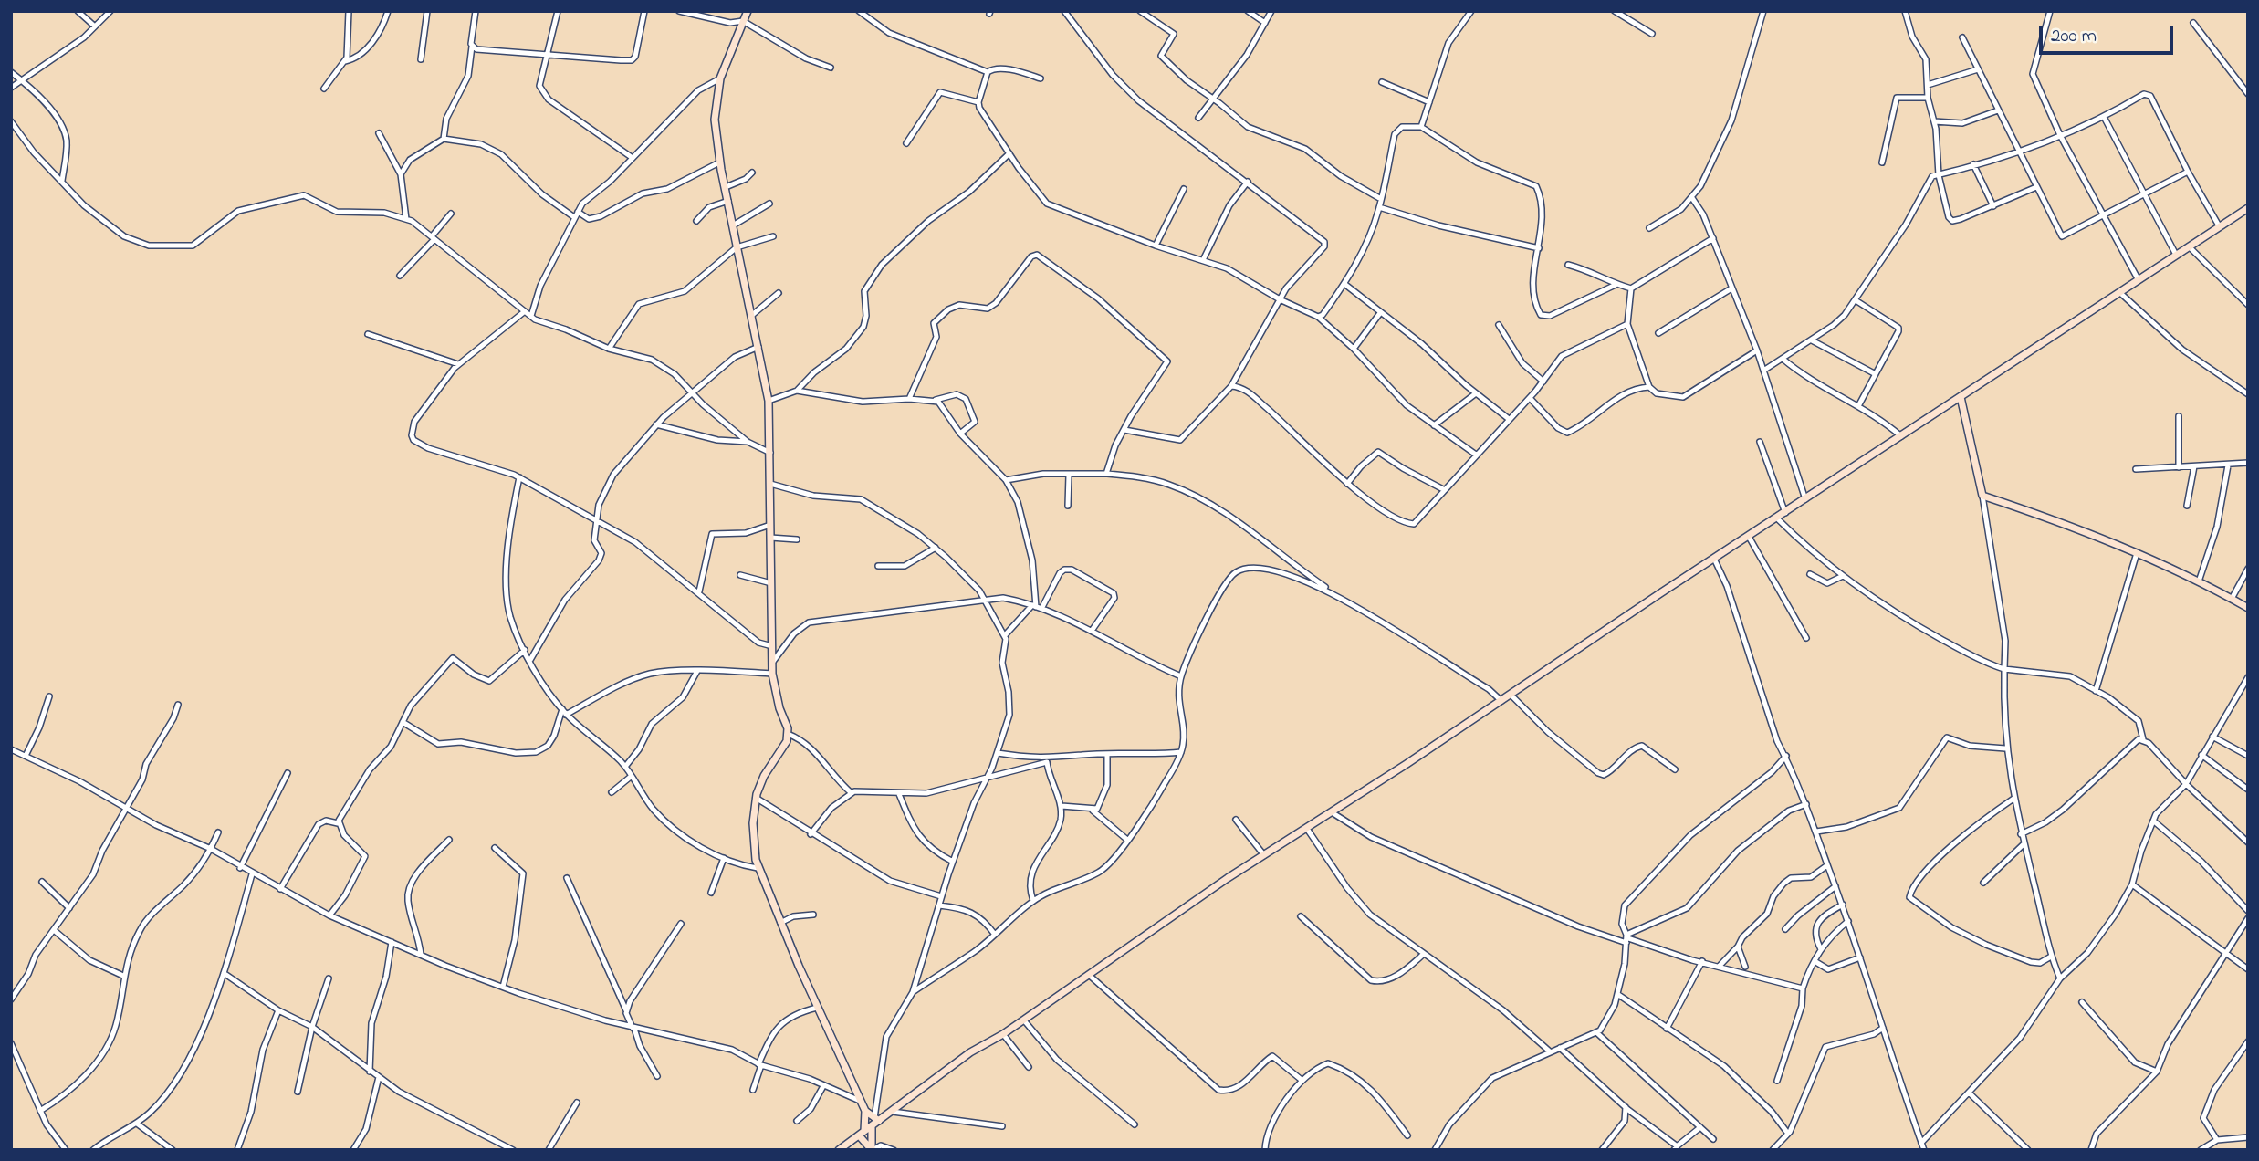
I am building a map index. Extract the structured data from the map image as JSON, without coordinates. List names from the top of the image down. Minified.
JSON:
{"scale_bar":"200 m"}
